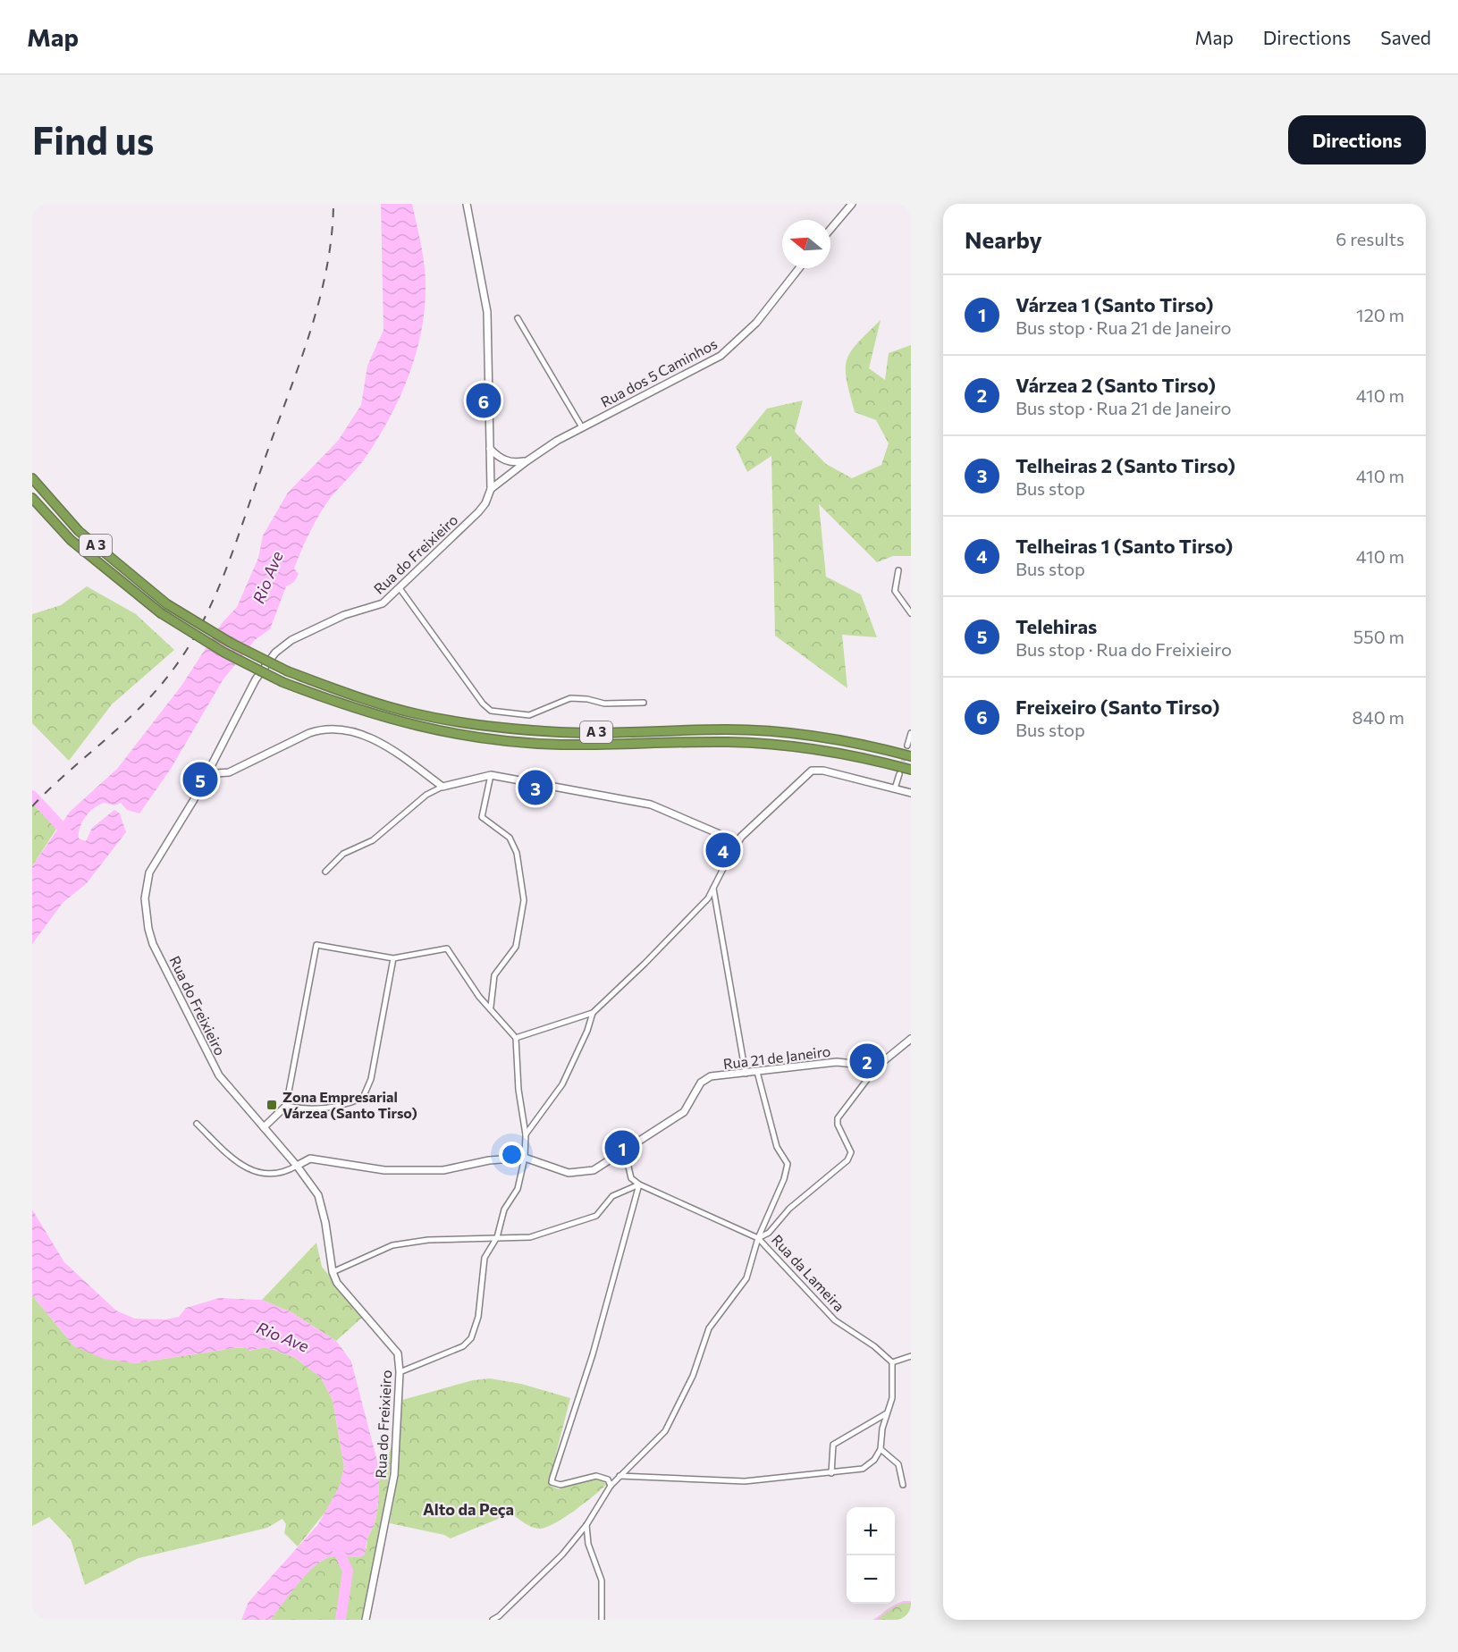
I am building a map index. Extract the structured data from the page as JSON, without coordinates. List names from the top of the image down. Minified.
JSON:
{"streets":{"highway":["A 3"],"street":["Rua dos 5 Caminhos","Rua do Freixieiro","Rua 21 de Janeiro","Rua da Lameira"]},"crossings":[["Rua dos 5 Caminhos","Rua do Freixieiro"]],"districts":["Alto da Peça"],"water":["Rio Ave"],"places":{"transit":["Zona Empresarial Várzea (Santo Tirso)"]},"north":"left","page":{"header":"Map","nav":["Map","Directions","Saved"],"buttons":"Directions","title":"Find us","heading":["Nearby","6 results"],"list":[{"mark":"1","name":"Várzea 1 (Santo Tirso)","note":"Bus stop · Rua 21 de Janeiro","value":"120 m"},{"mark":"2","name":"Várzea 2 (Santo Tirso)","note":"Bus stop · Rua 21 de Janeiro","value":"410 m"},{"mark":"3","name":"Telheiras 2 (Santo Tirso)","note":"Bus stop","value":"410 m"},{"mark":"4","name":"Telheiras 1 (Santo Tirso)","note":"Bus stop","value":"410 m"},{"mark":"5","name":"Telehiras","note":"Bus stop · Rua do Freixieiro","value":"550 m"},{"mark":"6","name":"Freixeiro (Santo Tirso)","note":"Bus stop","value":"840 m"}],"pins":["6","5","3","4","2","1"],"map_buttons":["+","−"]}}
